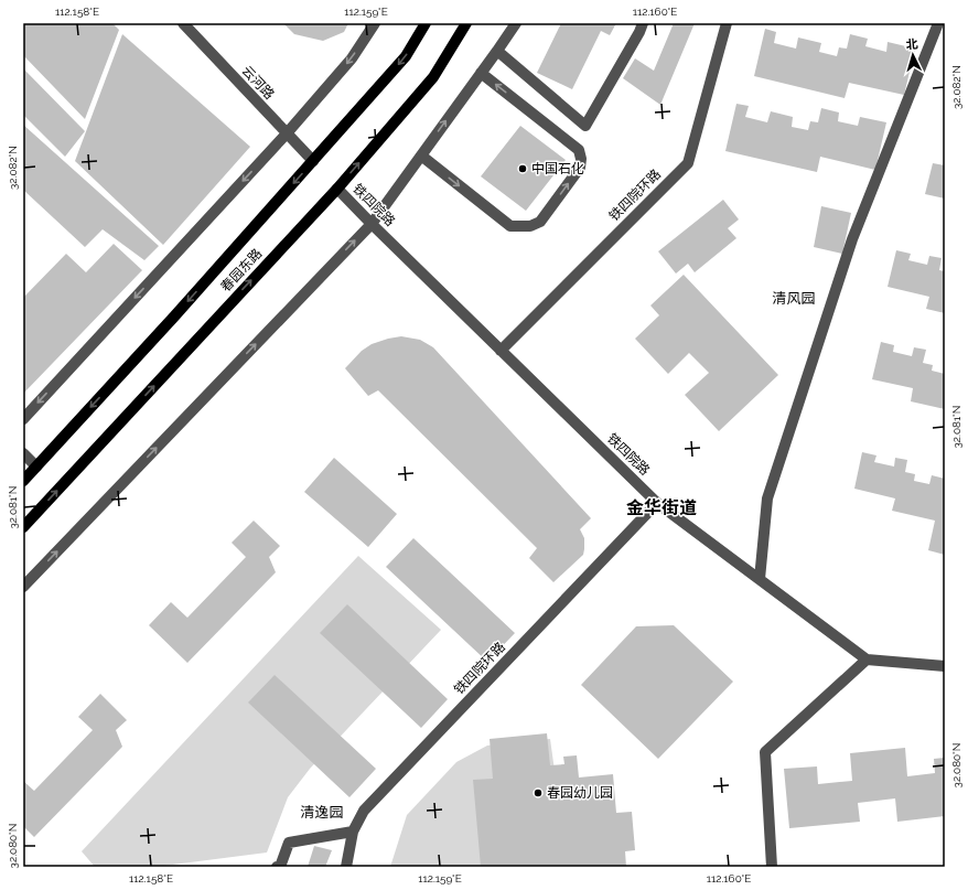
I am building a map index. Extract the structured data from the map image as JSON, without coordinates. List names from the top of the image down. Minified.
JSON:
{"streets":{"main road":["春园东路"],"street":["云河路","铁四院环路","铁四院路"]},"crossings":[["云河路","春园东路"],["铁四院环路","铁四院路"],["铁四院路","春园东路"]],"districts":["清风园","金华街道","清逸园"],"places":["中国石化","春园幼儿园"],"north":"top","coordinates":["112.158°E","112.159°E","112.160°E","32.082°N","32.081°N","32.080°N"]}
